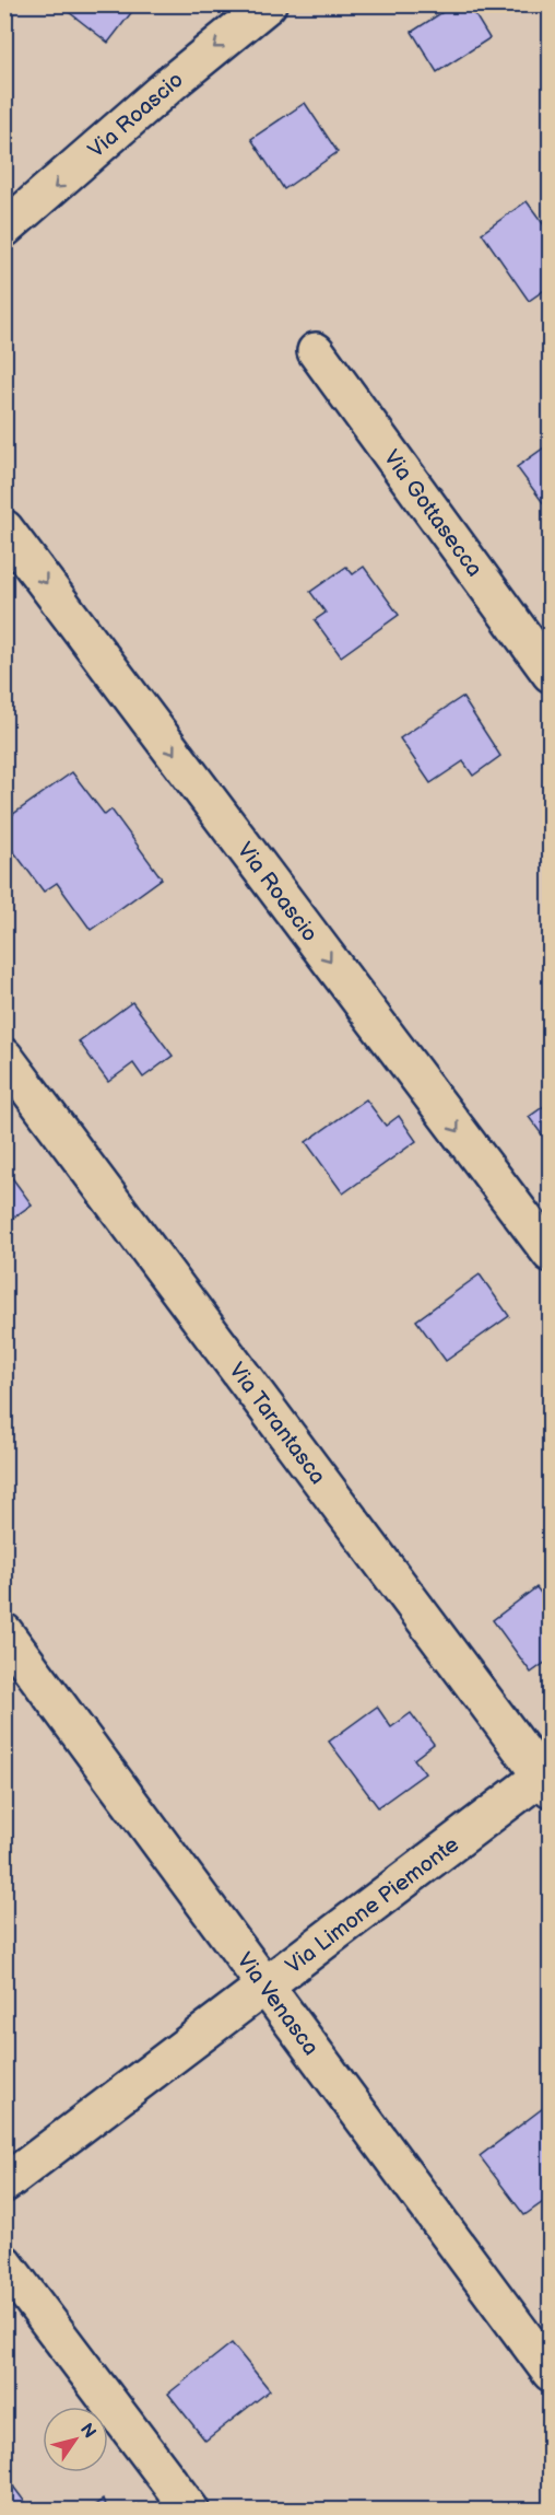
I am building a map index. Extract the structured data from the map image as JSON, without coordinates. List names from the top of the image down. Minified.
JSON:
{"streets":{"street":["Via Roascio","Via Gottasecca","Via Tarantasca","Via Limone Piemonte","Via Venasca"]},"crossings":[["Via Tarantasca","Via Limone Piemonte"],["Via Limone Piemonte","Via Venasca"]],"north":"top right"}
